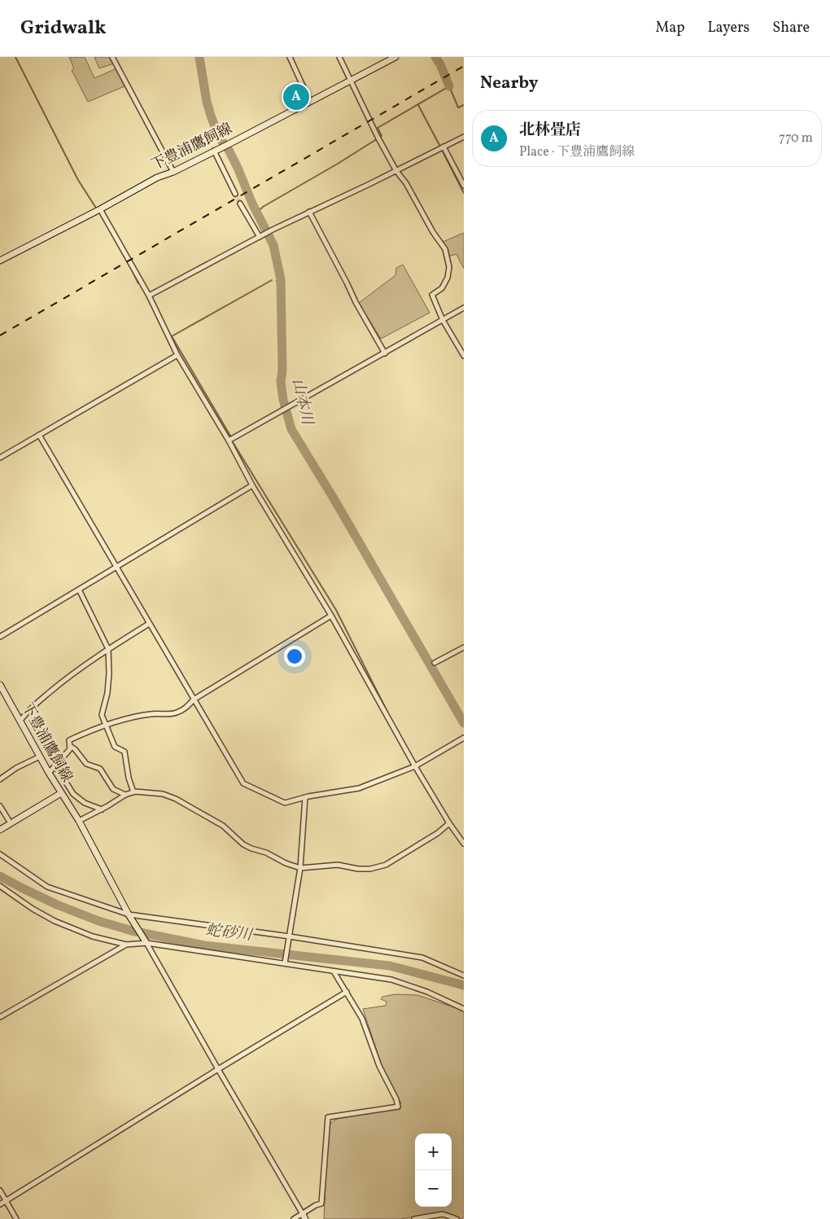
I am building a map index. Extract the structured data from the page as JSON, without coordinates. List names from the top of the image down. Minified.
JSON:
{"streets":{"main road":["下豊浦鷹飼線"]},"water":["山本川","蛇砂川"],"page":{"header":"Gridwalk","nav":["Map","Layers","Share"],"heading":"Nearby","pins":"A","list":[{"mark":"A","name":"北林畳店","note":"Place · 下豊浦鷹飼線","value":"770 m"}],"map_buttons":["+","−"]}}
